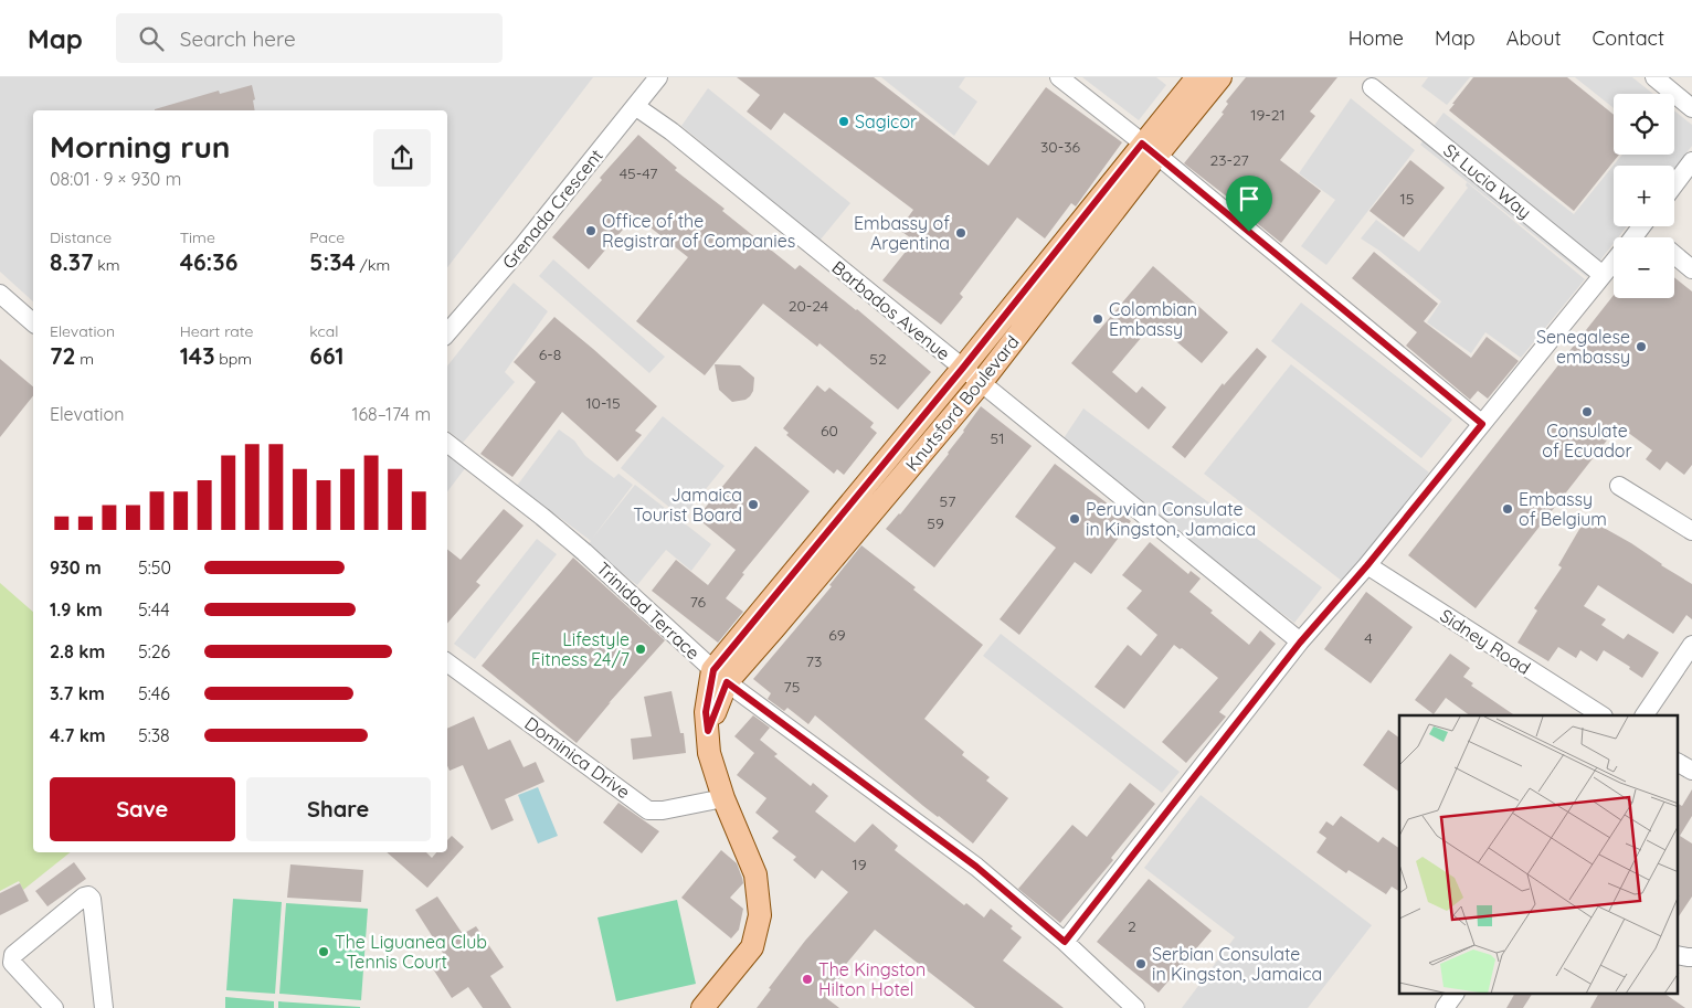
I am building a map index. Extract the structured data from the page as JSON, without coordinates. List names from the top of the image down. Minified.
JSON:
{"streets":{"main road":["Knutsford Boulevard"],"street":["St Lucia Way","Grenada Crescent","Barbados Avenue","Trinidad Terrace","Sidney Road","Dominica Drive"]},"crossings":[["Grenada Crescent","Barbados Avenue"],["Barbados Avenue","Knutsford Boulevard"],["Knutsford Boulevard","Trinidad Terrace"],["Knutsford Boulevard","Dominica Drive"]],"places":["Sagicor","Office of the Registrar of Companies","Embassy of Argentina","Colombian Embassy","Senegalese embassy","Consulate of Ecuador","Jamaica Tourist Board","Embassy of Belgium","Peruvian Consulate in Kingston, Jamaica","Lifestyle Fitness 24/7","The Liguanea Club - Tennis Court","Serbian Consulate in Kingston, Jamaica","The Kingston Hilton Hotel"],"house_numbers":["19-21","30-36","23-27","45-47","15","20-24","6-8","52","10-15","60","51","57","59","76","69","4","73","75","19","2"],"page":{"header":"Map","search":"Search here","nav":["Home","Map","About","Contact"],"map_buttons":["+","−"],"heading":["Morning run","08:01 · 9 × 930 m"],"stats":[["Distance","8.37 km"],["Time","46:36"],["Pace","5:34 /km"],["Elevation","72 m"],["Heart rate","143 bpm"],["kcal","661"]],"chart":["Elevation","168–174 m"],"list":[{"name":"930 m","note":"5:50"},{"name":"1.9 km","note":"5:44"},{"name":"2.8 km","note":"5:26"},{"name":"3.7 km","note":"5:46"},{"name":"4.7 km","note":"5:38"}],"buttons":["Save","Share"]}}
